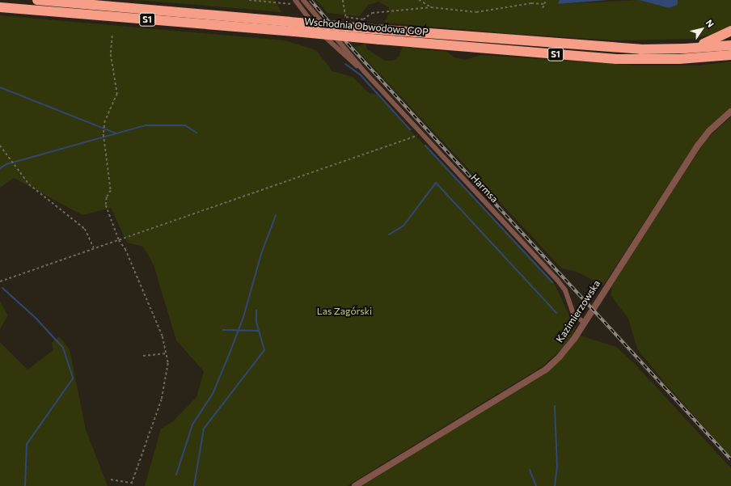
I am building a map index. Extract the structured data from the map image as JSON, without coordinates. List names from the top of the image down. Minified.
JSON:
{"streets":{"highway":["S1","Wschodnia Obwodowa GOP"],"street":["Harmsa","Kazimierzowska"]},"crossings":[["Harmsa","Kazimierzowska"]],"parks":["Las Zagórski"],"north":"top right"}
